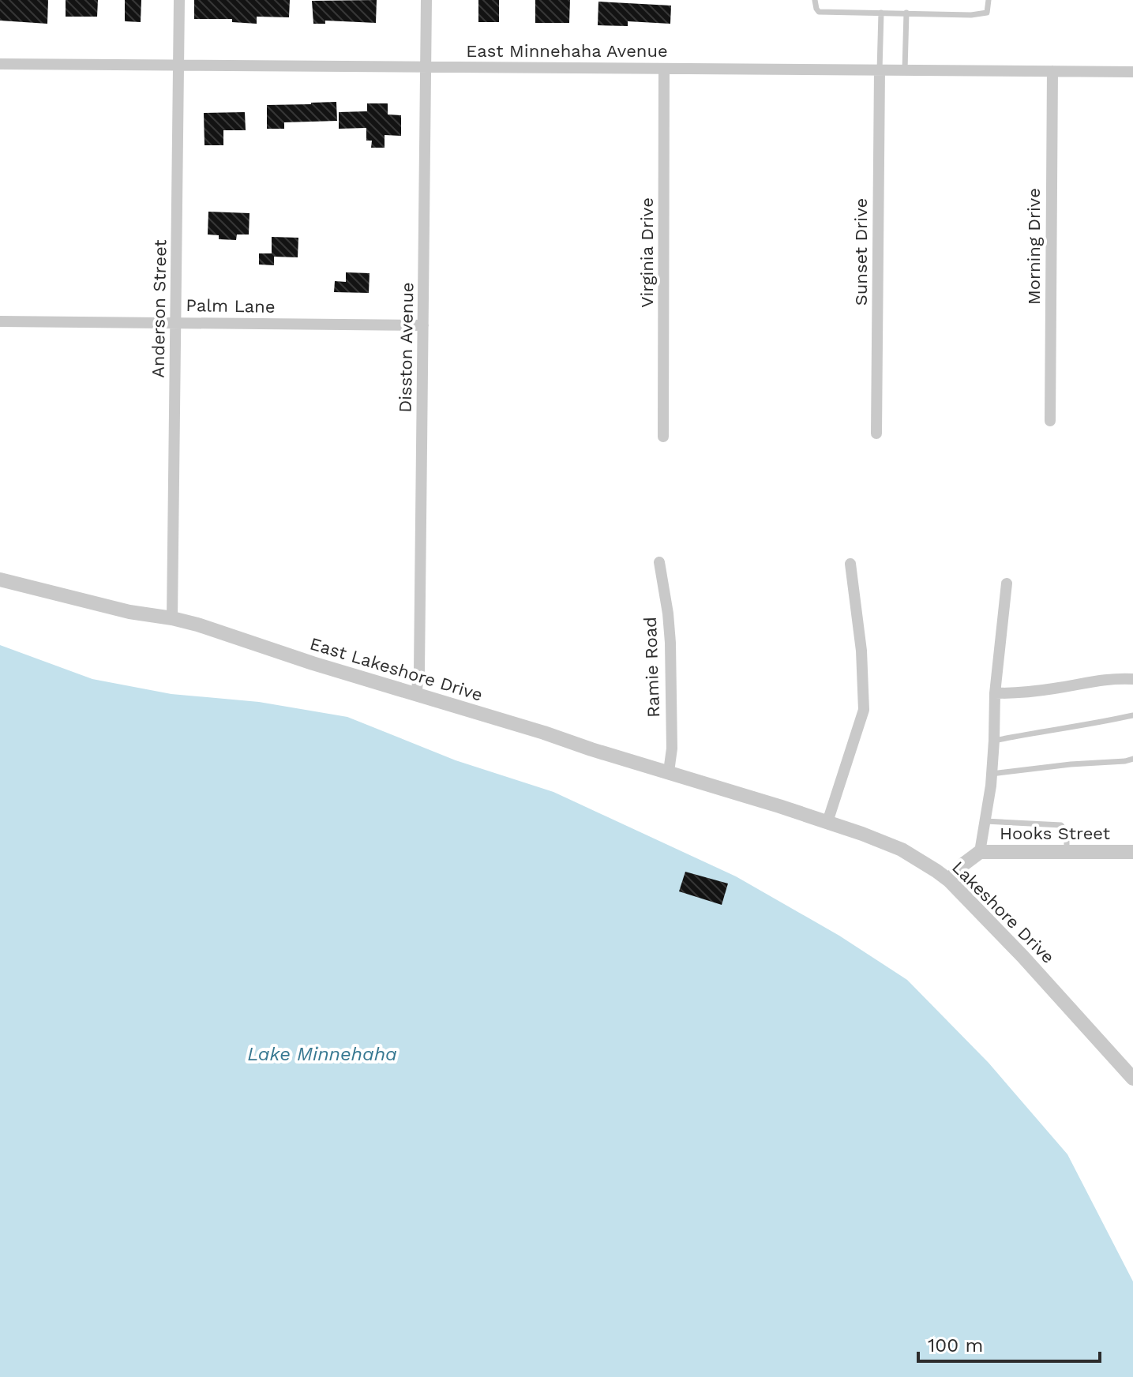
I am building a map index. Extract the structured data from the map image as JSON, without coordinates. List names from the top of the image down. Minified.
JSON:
{"streets":{"street":["East Minnehaha Avenue","Morning Drive","Sunset Drive","Virginia Drive","Palm Lane","Anderson Street","Disston Avenue","Ramie Road","East Lakeshore Drive","Hooks Street","Lakeshore Drive"]},"crossings":[["East Minnehaha Avenue","Morning Drive"],["East Minnehaha Avenue","Sunset Drive"],["East Minnehaha Avenue","Virginia Drive"],["East Minnehaha Avenue","Anderson Street"],["East Minnehaha Avenue","Disston Avenue"],["Palm Lane","Anderson Street"],["Palm Lane","Disston Avenue"],["Anderson Street","East Lakeshore Drive"],["Disston Avenue","East Lakeshore Drive"],["Ramie Road","East Lakeshore Drive"],["East Lakeshore Drive","Lakeshore Drive"],["Hooks Street","Lakeshore Drive"]],"water":["Lake Minnehaha"],"scale_bar":"100 m"}
